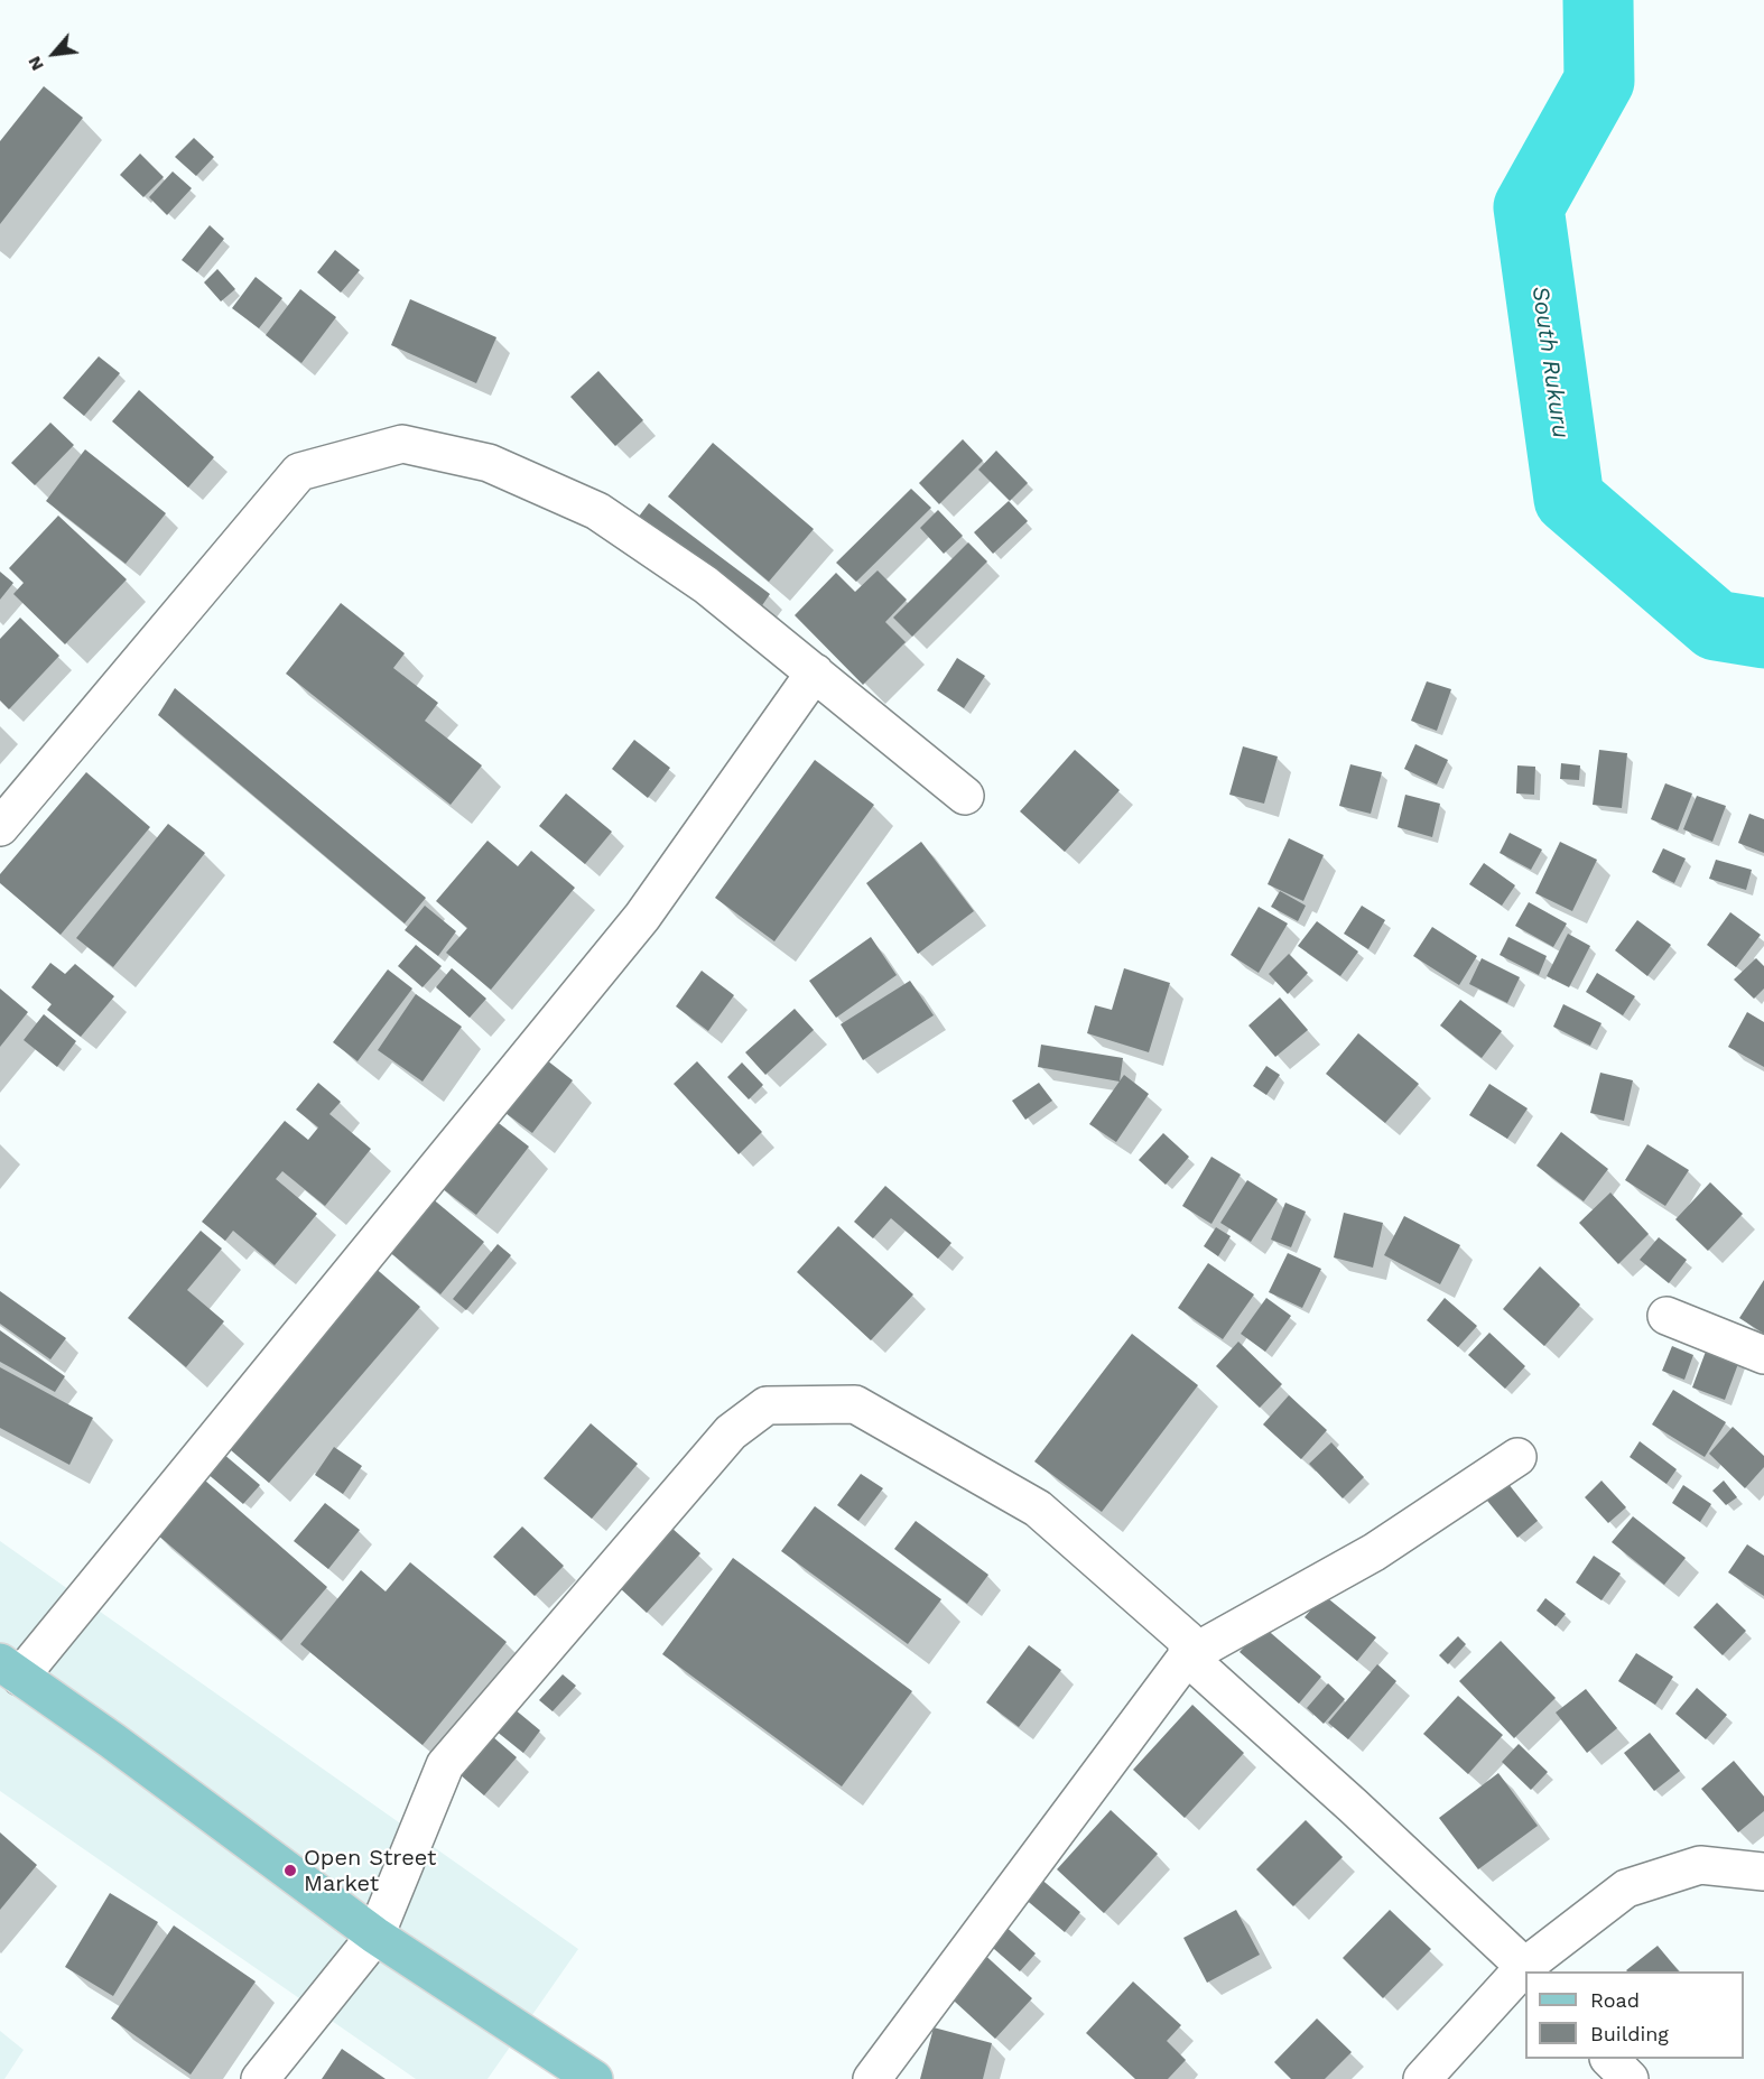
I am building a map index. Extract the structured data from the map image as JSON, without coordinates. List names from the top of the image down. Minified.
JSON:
{"water":["South Rukuru"],"places":["Open Street Market"],"legend":["Road","Building"],"north":"bottom left"}
